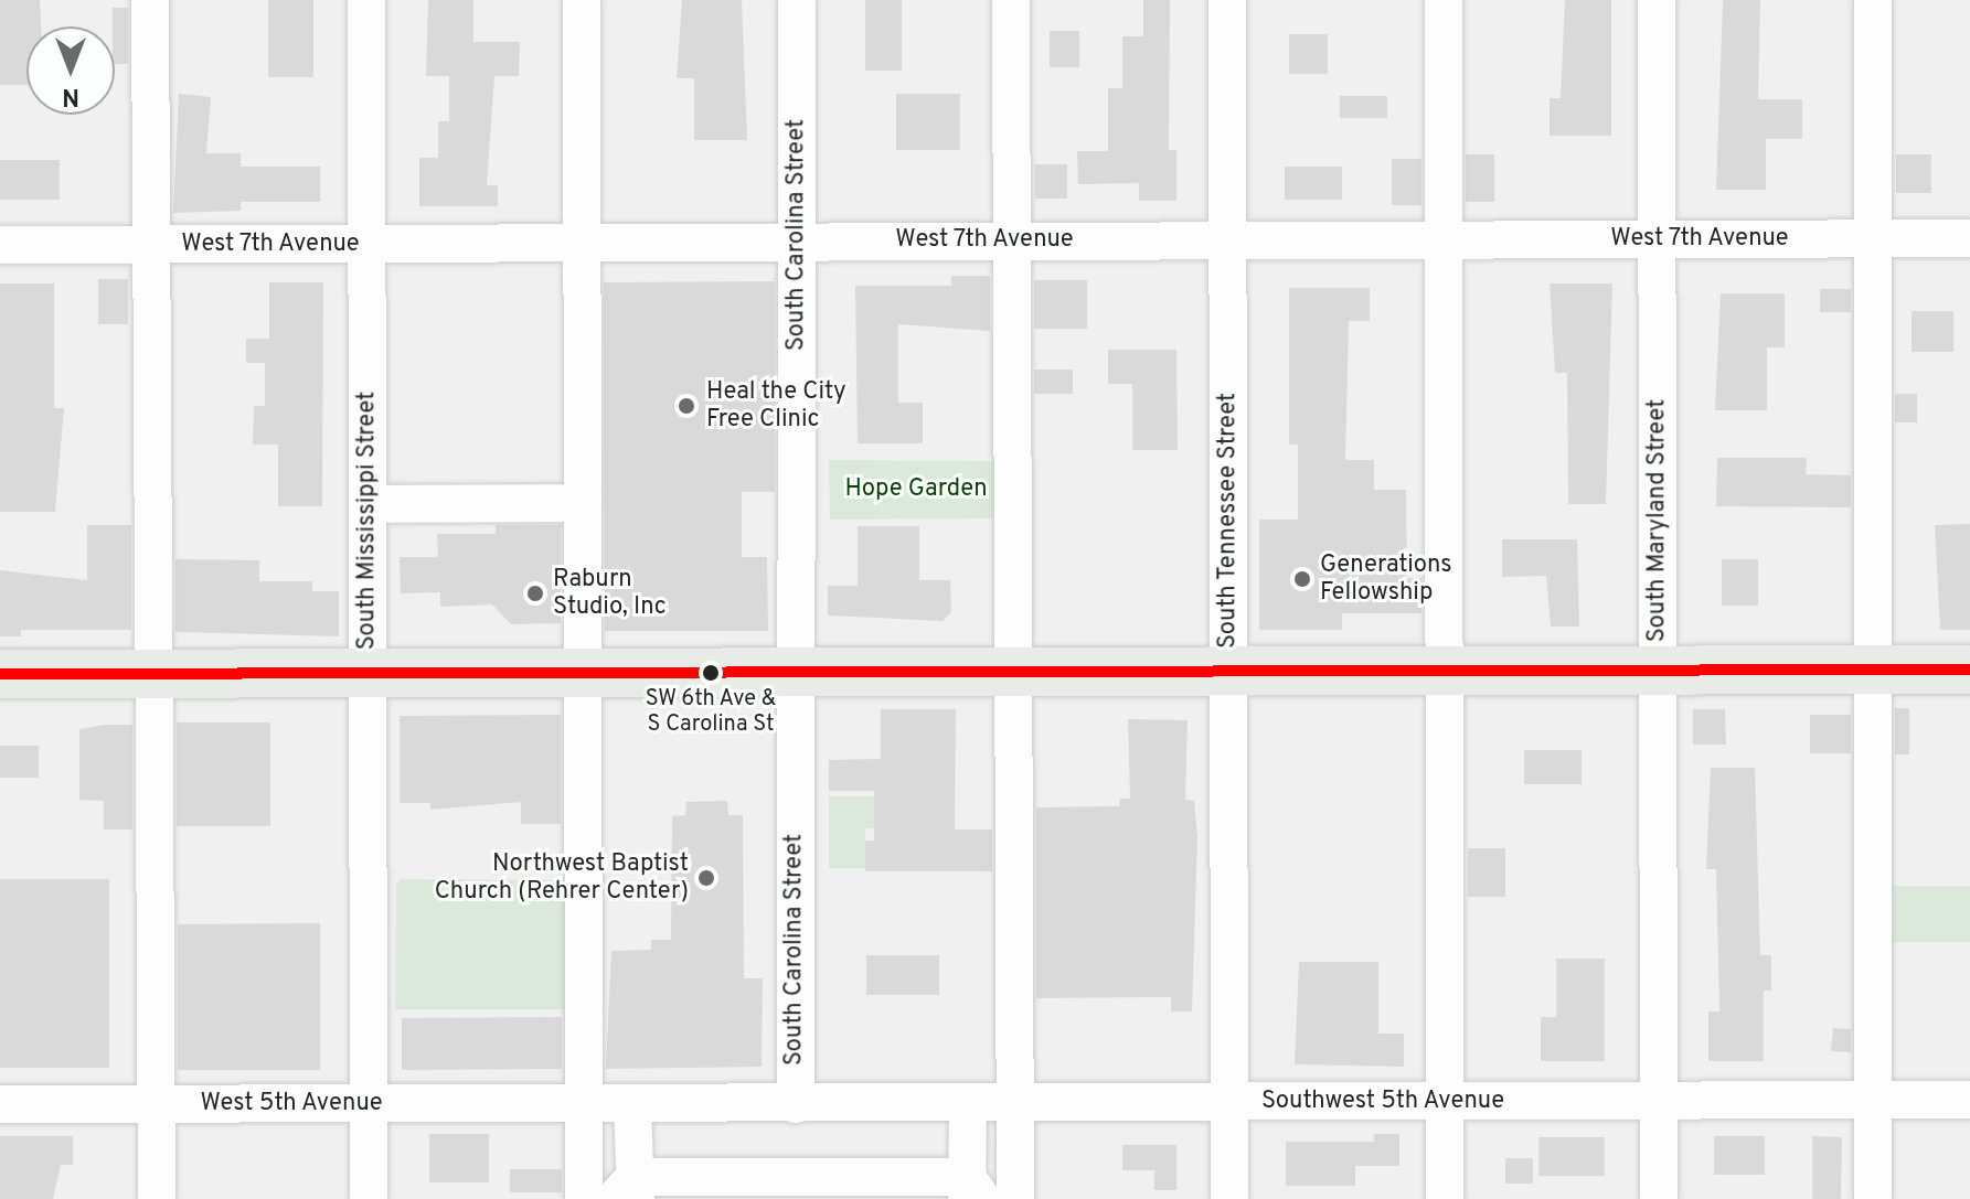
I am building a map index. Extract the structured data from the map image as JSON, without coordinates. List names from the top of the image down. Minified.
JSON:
{"streets":{"street":["South Carolina Street","West 7th Avenue","South Mississippi Street","South Tennessee Street","South Maryland Street","Southwest 5th Avenue","West 5th Avenue"]},"crossings":[["South Carolina Street","West 7th Avenue"],["South Carolina Street","Southwest 5th Avenue"],["West 7th Avenue","South Mississippi Street"],["West 7th Avenue","South Tennessee Street"],["West 7th Avenue","South Maryland Street"],["South Mississippi Street","West 5th Avenue"],["South Tennessee Street","Southwest 5th Avenue"],["South Maryland Street","Southwest 5th Avenue"],["Southwest 5th Avenue","West 5th Avenue"]],"parks":["Hope Garden"],"places":["Heal the City Free Clinic","Generations Fellowship","Raburn Studio, Inc","SW 6th Ave & S Carolina St","Northwest Baptist Church (Rehrer Center)"],"north":"bottom"}
